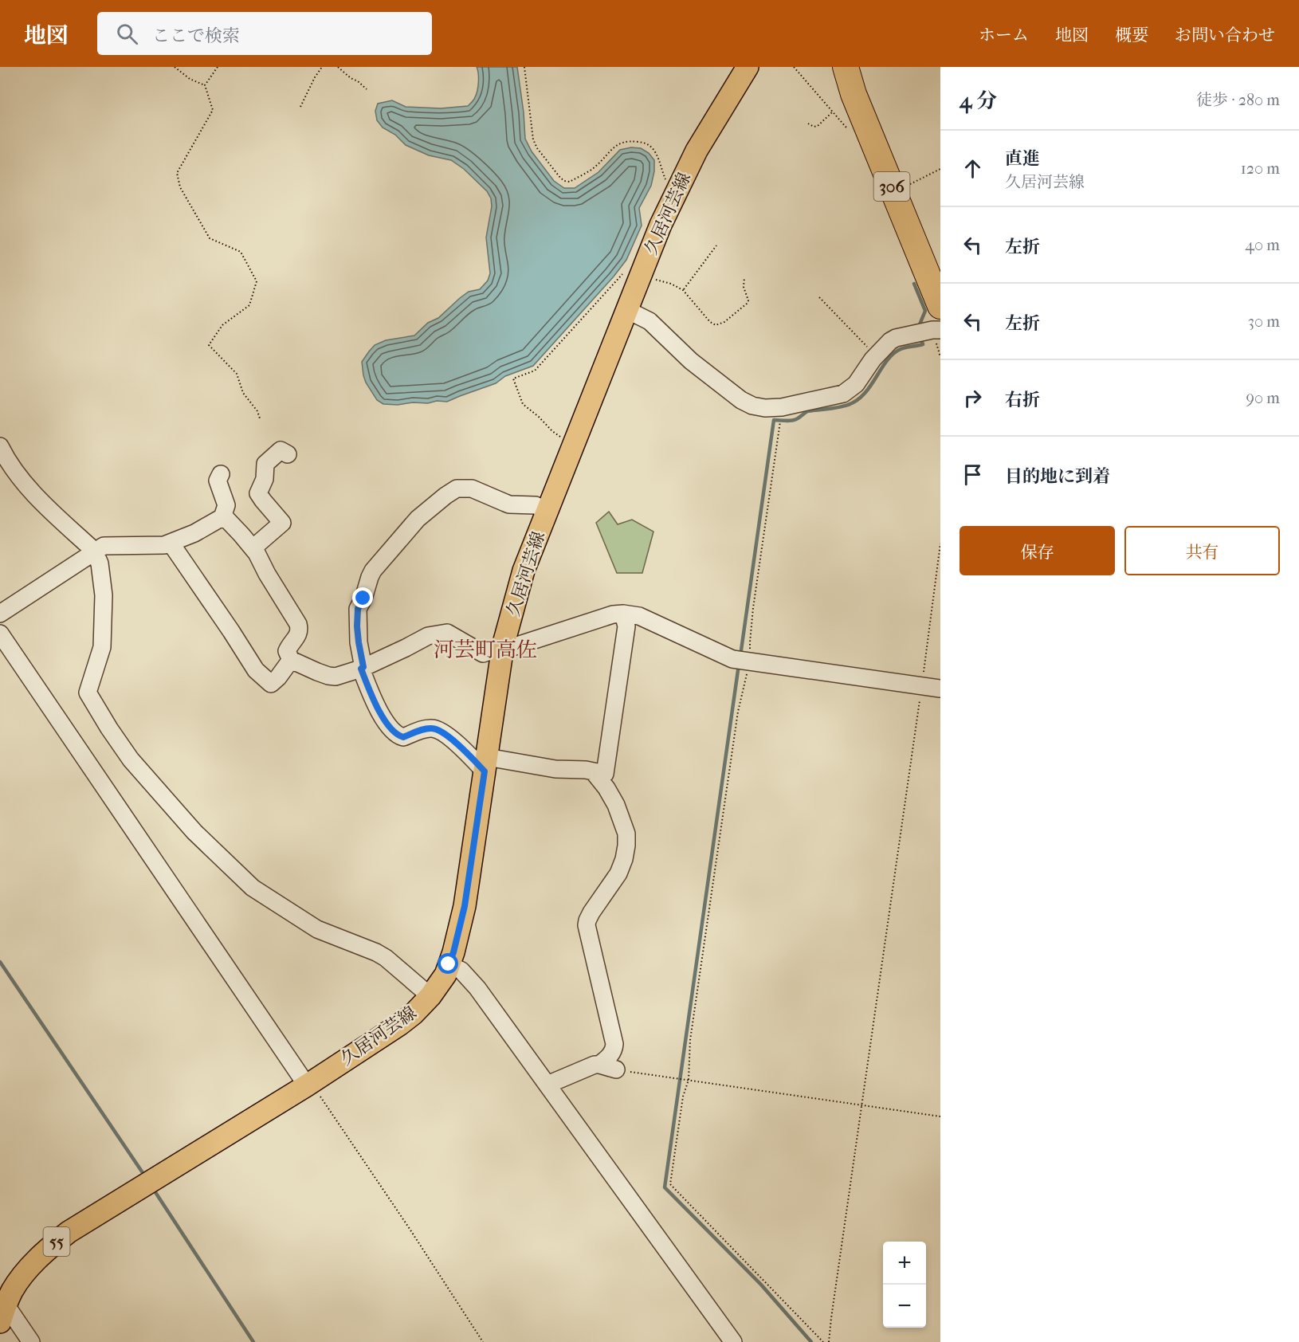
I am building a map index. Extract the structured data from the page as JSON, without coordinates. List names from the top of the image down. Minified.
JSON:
{"streets":{"highway":["306"],"main road":["久居河芸線","55"]},"districts":["河芸町高佐"],"page":{"header":"地図","search":"ここで検索","nav":["ホーム","地図","概要","お問い合わせ"],"heading":["4 分","徒歩 · 280 m"],"list":[["直進","久居河芸線","120 m"],["左折","40 m"],["左折","30 m"],["右折","90 m"],"目的地に到着"],"buttons":["保存","共有"],"map_buttons":["+","−"]}}
